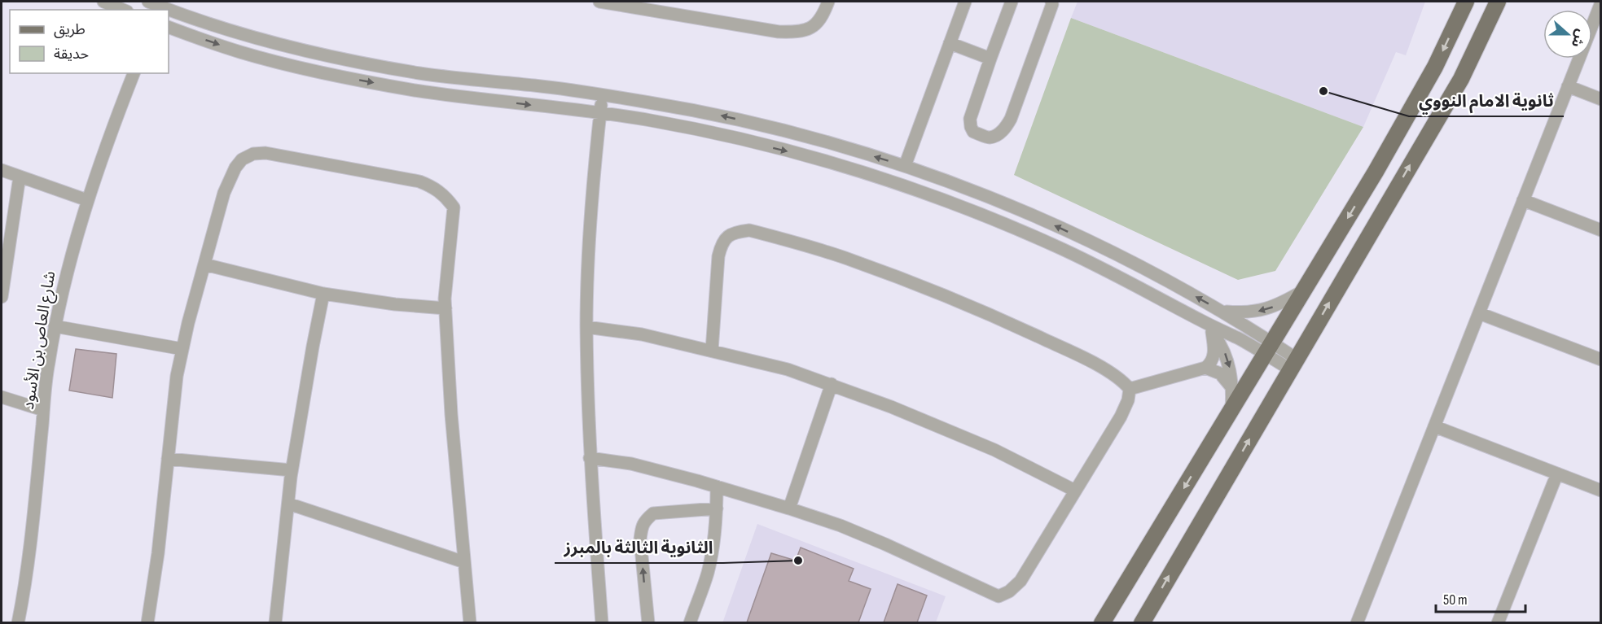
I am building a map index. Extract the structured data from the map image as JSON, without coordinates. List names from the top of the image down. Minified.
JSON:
{"streets":{"street":["شارع العاص بن الأسود"]},"places":["ثانوية الامام النووي","الثانوية الثالثة بالمبرز"],"legend":["طريق","حديقة"],"scale_bar":"50 m","north":"right"}
